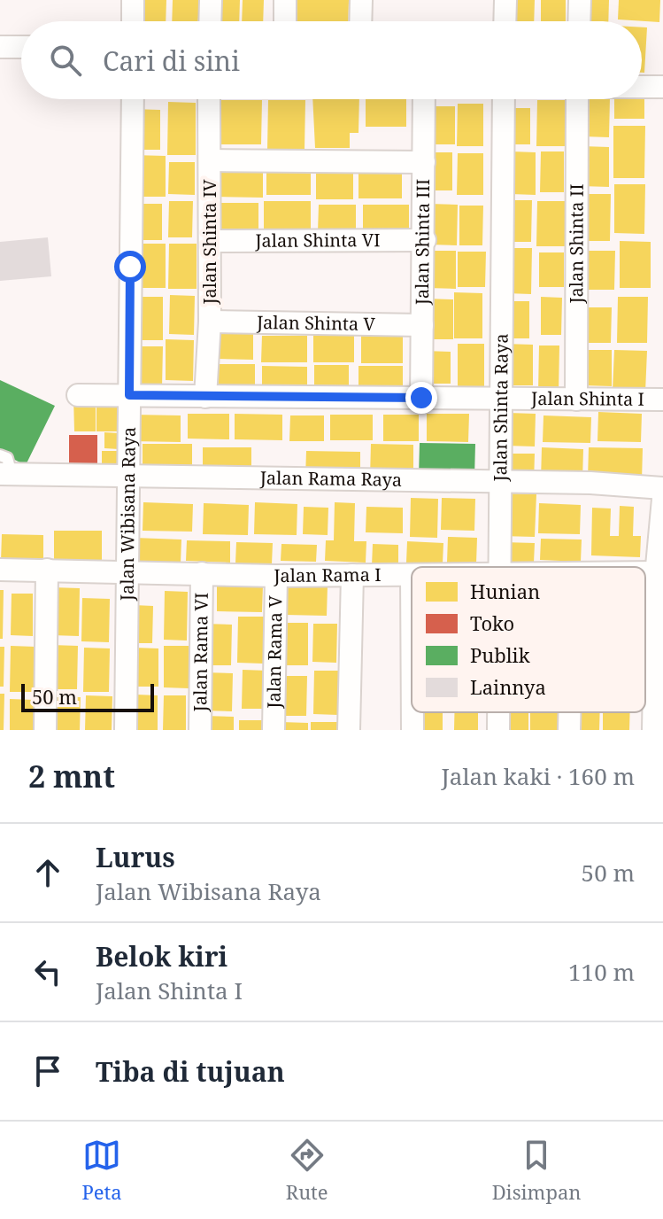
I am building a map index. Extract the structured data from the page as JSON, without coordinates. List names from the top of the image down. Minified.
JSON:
{"streets":{"street":["Jalan Shinta VI","Jalan Shinta IV","Jalan Shinta III","Jalan Shinta II","Jalan Shinta V","Jalan Shinta I","Jalan Shinta Raya","Jalan Rama Raya","Jalan Wibisana Raya","Jalan Rama I","Jalan Rama VI","Jalan Rama V"]},"crossings":[["Jalan Shinta VI","Jalan Shinta IV"],["Jalan Shinta VI","Jalan Shinta III"],["Jalan Shinta IV","Jalan Shinta V"],["Jalan Shinta IV","Jalan Shinta I"],["Jalan Shinta III","Jalan Shinta V"],["Jalan Shinta III","Jalan Shinta I"],["Jalan Shinta II","Jalan Shinta I"],["Jalan Shinta I","Jalan Shinta Raya"],["Jalan Shinta I","Jalan Wibisana Raya"],["Jalan Shinta Raya","Jalan Rama Raya"],["Jalan Rama Raya","Jalan Wibisana Raya"],["Jalan Wibisana Raya","Jalan Rama I"],["Jalan Rama I","Jalan Rama VI"],["Jalan Rama I","Jalan Rama V"]],"legend":["Hunian","Toko","Publik","Lainnya"],"scale_bar":"50 m","page":{"search":"Cari di sini","scale":"50 m","heading":["2 mnt","Jalan kaki · 160 m"],"list":[["Lurus","Jalan Wibisana Raya","50 m"],["Belok kiri","Jalan Shinta I","110 m"],"Tiba di tujuan"],"nav":["Peta","Rute","Disimpan"]}}
